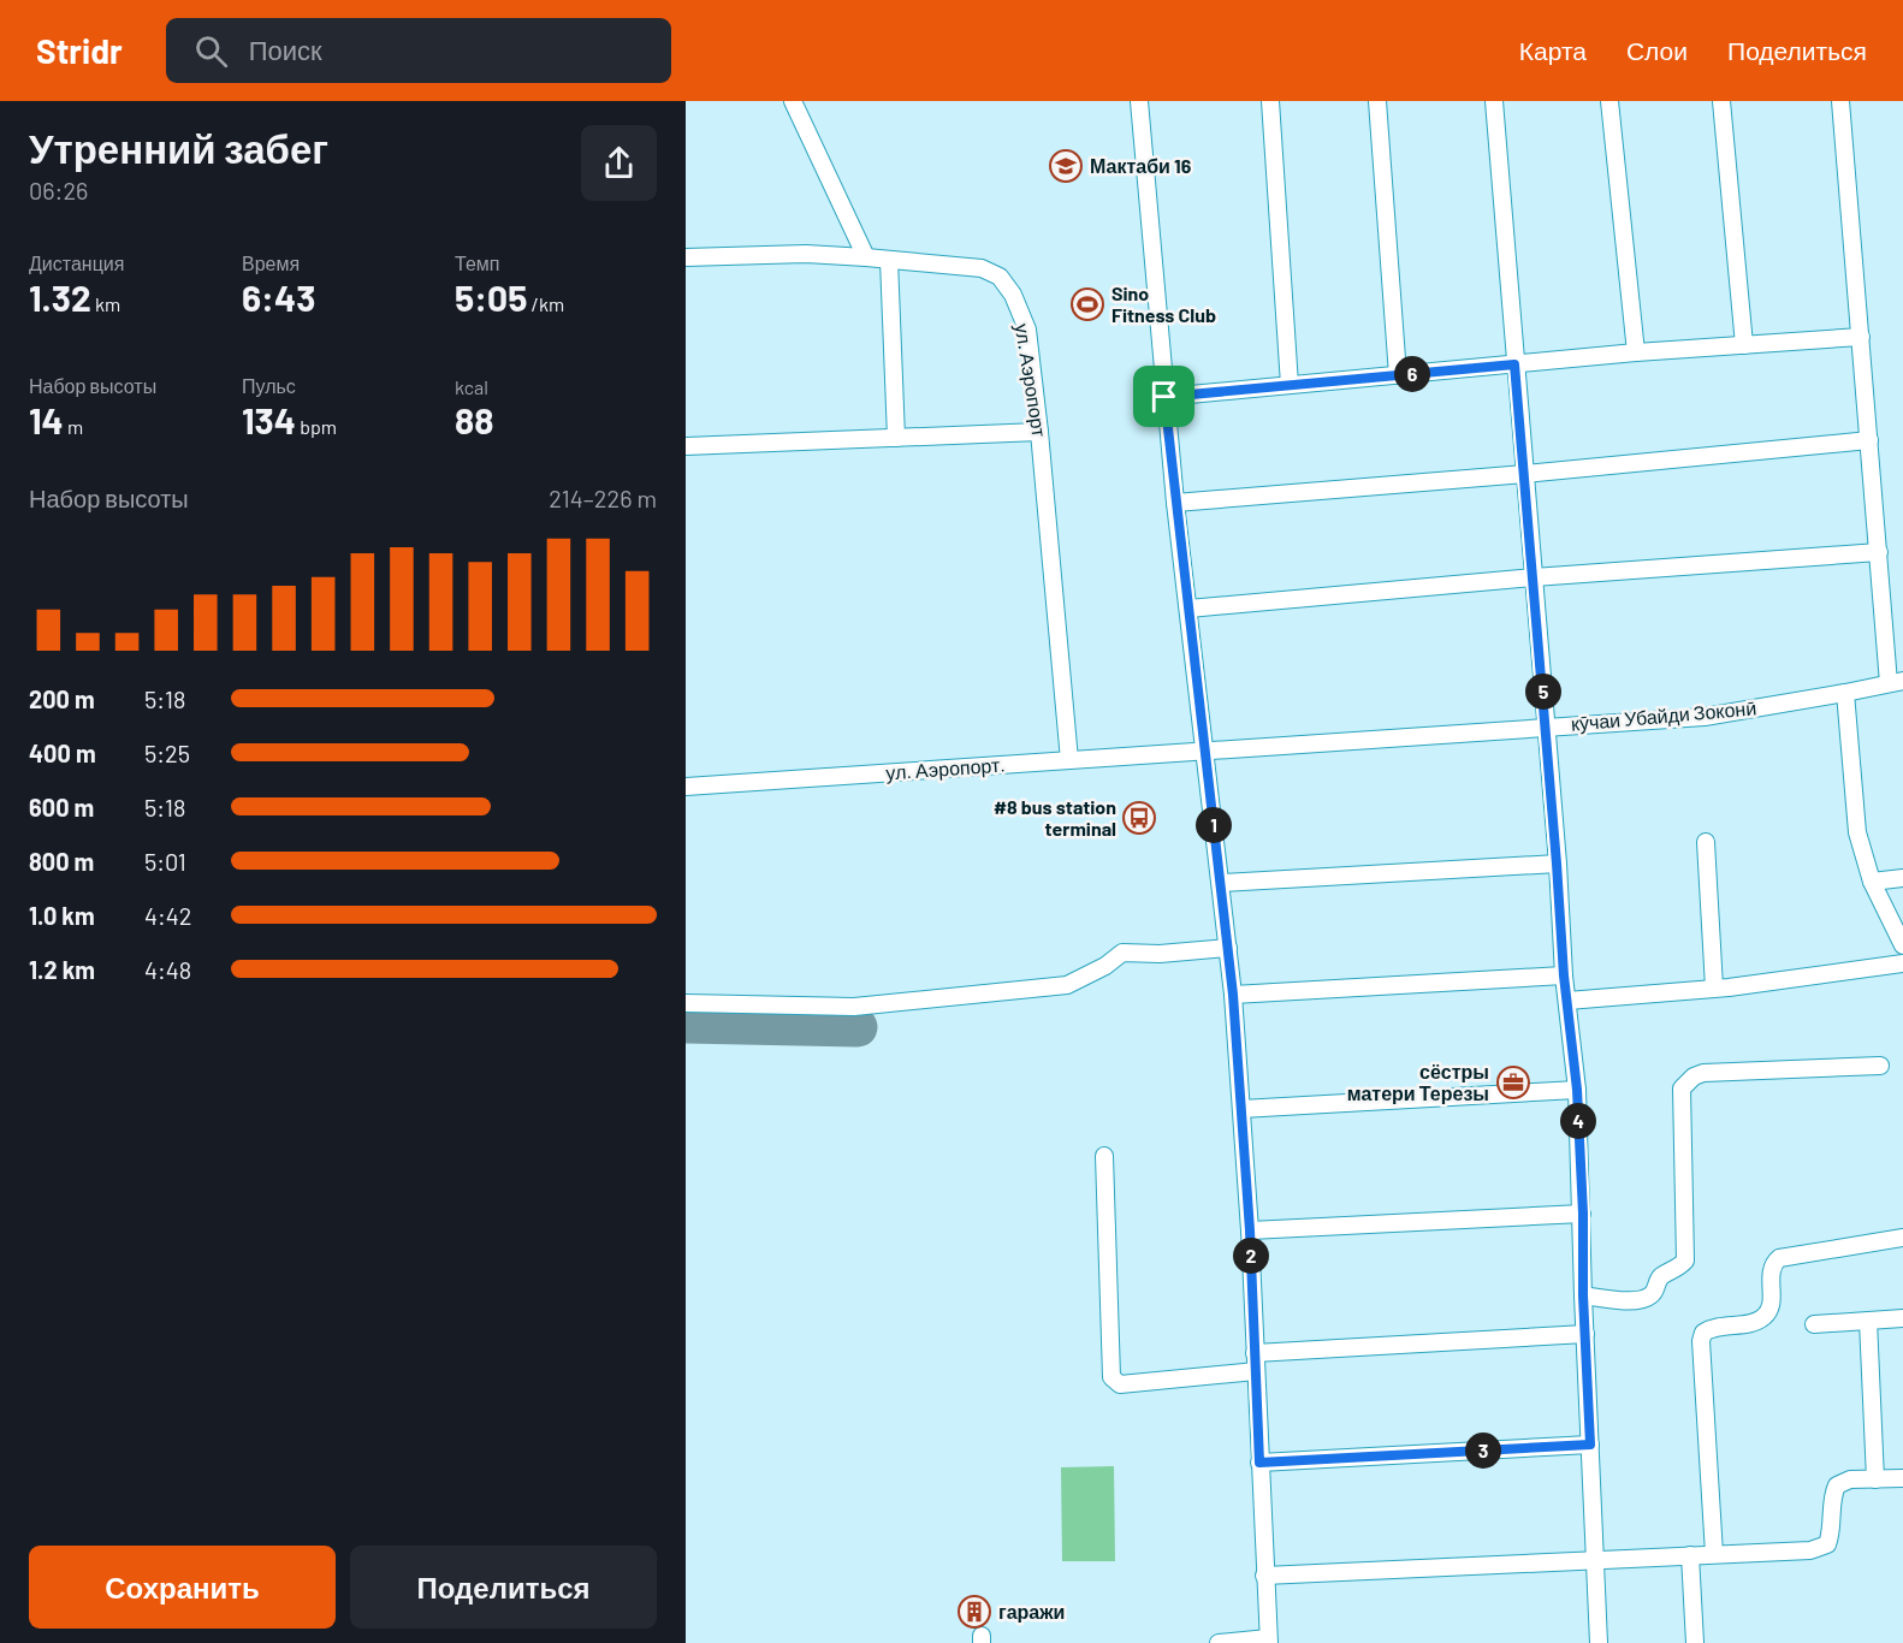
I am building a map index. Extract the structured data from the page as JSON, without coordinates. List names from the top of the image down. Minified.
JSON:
{"streets":{"street":["ул. Аэропорт","кӯчаи Убайди Зоконӣ","ул. Аэропорт."]},"crossings":[["ул. Аэропорт","ул. Аэропорт."],["кӯчаи Убайди Зоконӣ","ул. Аэропорт."]],"places":{"school or university":["Мактаби 16"],"sports":["Sino Fitness Club"],"bus stop":["#8 bus station terminal"],"office":["сёстры матери Терезы"],"building":["гаражи"]},"page":{"header":"Stridr","search":"Поиск","nav":["Карта","Слои","Поделиться"],"heading":["Утренний забег","06:26"],"stats":[["Дистанция","1.32 km"],["Время","6:43"],["Темп","5:05 /km"],["Набор высоты","14 m"],["Пульс","134 bpm"],["kcal","88"]],"pins":["6","5","1","4","2","3"],"chart":["Набор высоты","214–226 m"],"list":[{"name":"200 m","note":"5:18"},{"name":"400 m","note":"5:25"},{"name":"600 m","note":"5:18"},{"name":"800 m","note":"5:01"},{"name":"1.0 km","note":"4:42"},{"name":"1.2 km","note":"4:48"}],"buttons":["Сохранить","Поделиться"]}}
